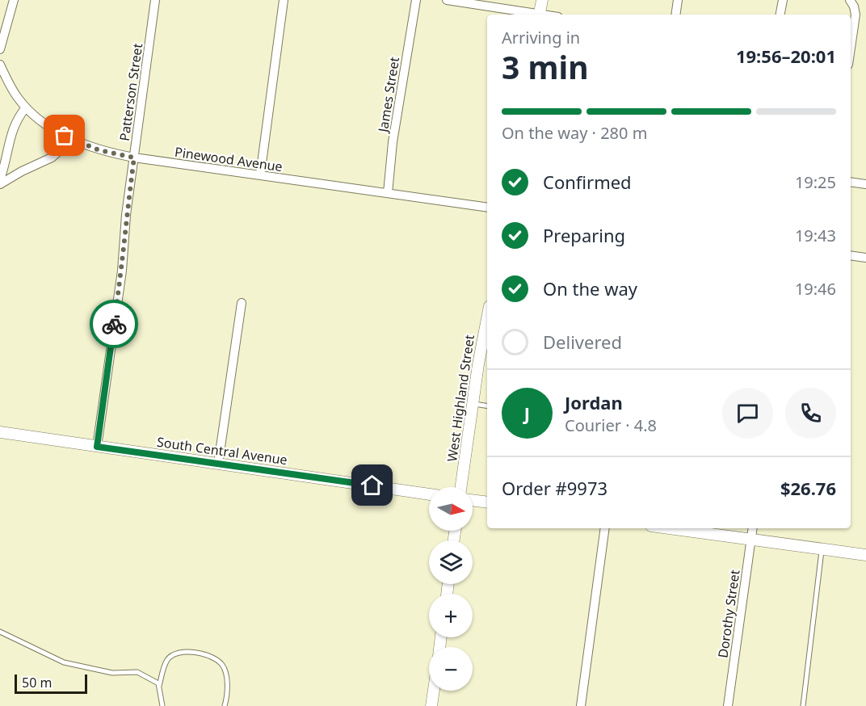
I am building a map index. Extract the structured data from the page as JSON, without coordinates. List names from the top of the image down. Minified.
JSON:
{"streets":{"street":["Patterson Street","James Street","Pinewood Avenue","West Highland Street","South Central Avenue","Dorothy Street"]},"crossings":[["Patterson Street","Pinewood Avenue"],["Patterson Street","South Central Avenue"],["James Street","Pinewood Avenue"]],"scale_bar":"50 m","north":"right","page":{"heading":["3 min","Arriving in","19:56–20:01"],"panel":["Jordan","Courier · 4.8","Order #9973","$26.76"],"bar":"On the way · 280 m","list":[["Confirmed","19:25"],["Preparing","19:43"],["On the way","19:46"],"Delivered"],"round":"J","map_buttons":["+","−"],"scale":"50 m"}}
